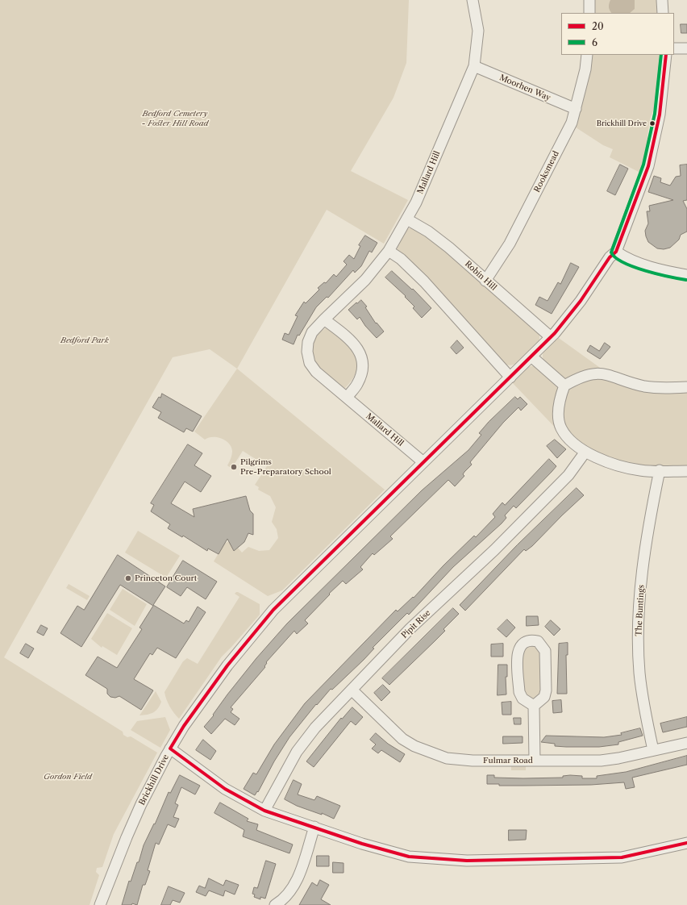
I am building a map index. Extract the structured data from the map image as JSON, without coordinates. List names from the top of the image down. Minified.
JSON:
{"streets":{"street":["Moorhen Way","Rooksmead","Mallard Hill","Robin Hill","The Buntings","Pipit Rise","Fulmar Road","Brickhill Drive"]},"crossings":[["Moorhen Way","Rooksmead"],["Moorhen Way","Mallard Hill"],["Rooksmead","Robin Hill"],["Mallard Hill","Robin Hill"],["Mallard Hill","Brickhill Drive"],["Robin Hill","Brickhill Drive"],["The Buntings","Fulmar Road"],["Pipit Rise","Fulmar Road"]],"parks":["Bedford Cemetery - Foster Hill Road","Bedford Park","Gordon Field"],"places":["Brickhill Drive","Pilgrims Pre-Preparatory School","Princeton Court"],"lines":["transit line 20","transit line 6"],"legend":["20","6"]}
